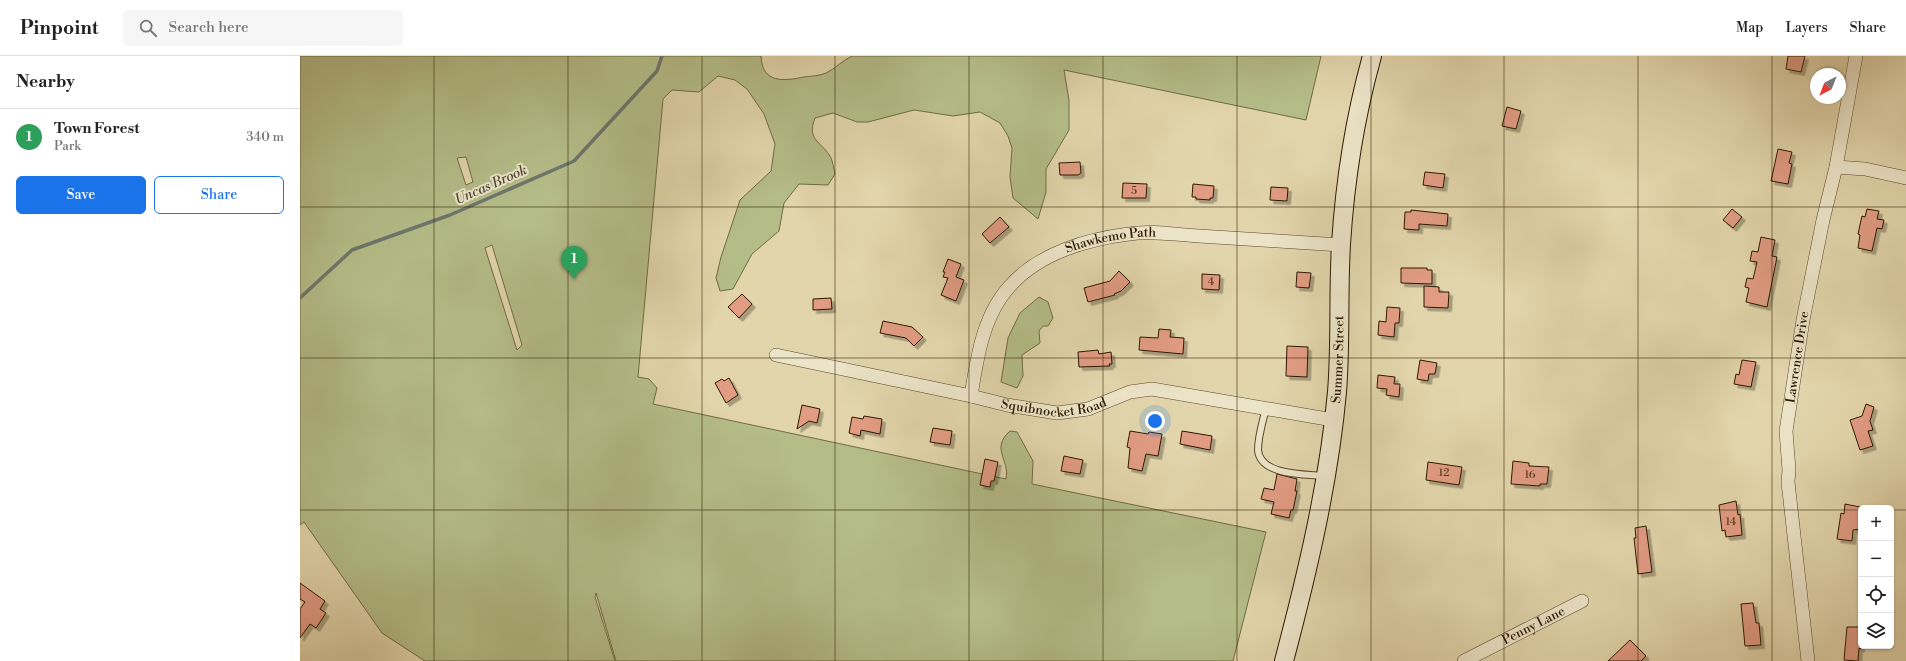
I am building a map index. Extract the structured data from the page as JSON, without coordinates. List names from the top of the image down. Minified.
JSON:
{"streets":{"main road":["Summer Street"],"street":["Shawkemo Path","Lawrence Drive","Squibnocket Road","Penny Lane"]},"crossings":[["Shawkemo Path","Summer Street"],["Shawkemo Path","Squibnocket Road"],["Summer Street","Squibnocket Road"]],"water":["Uncas Brook"],"house_numbers":["5","4","12","16","14"],"north":"bottom left","page":{"header":"Pinpoint","search":"Search here","nav":["Map","Layers","Share"],"heading":"Nearby","list":[{"mark":"1","name":"Town Forest","note":"Park","value":"340 m"}],"buttons":["Save","Share"],"pins":"1","map_buttons":["+","−"]}}
